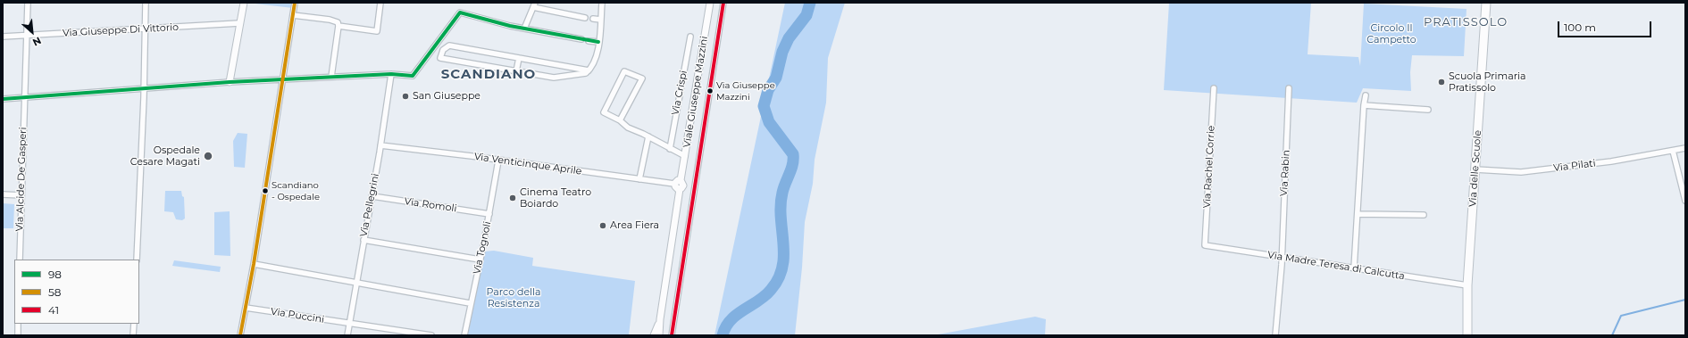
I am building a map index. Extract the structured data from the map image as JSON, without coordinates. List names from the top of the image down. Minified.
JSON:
{"streets":{"main road":["Via delle Scuole"],"street":["Via Giuseppe Di Vittorio","Viale Giuseppe Mazzini","Via Crispi","Via Venticinque Aprile","Via Pilati","Via Rachel Corrie","Via Rabin","Via Alcide De Gasperi","Via Pellegrini","Via Romoli","Via Tognoli","Via Madre Teresa di Calcutta","Via Puccini"]},"crossings":[["Via Giuseppe Di Vittorio","Via Alcide De Gasperi"],["Viale Giuseppe Mazzini","Via Venticinque Aprile"],["Via Venticinque Aprile","Via Pellegrini"],["Via Venticinque Aprile","Via Tognoli"],["Via Pilati","Via delle Scuole"],["Via Rachel Corrie","Via Madre Teresa di Calcutta"],["Via delle Scuole","Via Madre Teresa di Calcutta"],["Via Rabin","Via Madre Teresa di Calcutta"],["Via Pellegrini","Via Romoli"],["Via Pellegrini","Via Puccini"],["Via Romoli","Via Tognoli"]],"districts":["PRATISSOLO","SCANDIANO"],"parks":["Circolo Il Campetto","Parco della Resistenza"],"places":["Scuola Primaria Pratissolo","Via Giuseppe Mazzini","San Giuseppe","Ospedale Cesare Magati","Scandiano - Ospedale","Cinema Teatro Boiardo","Area Fiera"],"lines":["transit line 58","transit line 41","transit line 98"],"legend":["98","58","41"],"scale_bar":"100 m","north":"bottom right"}
